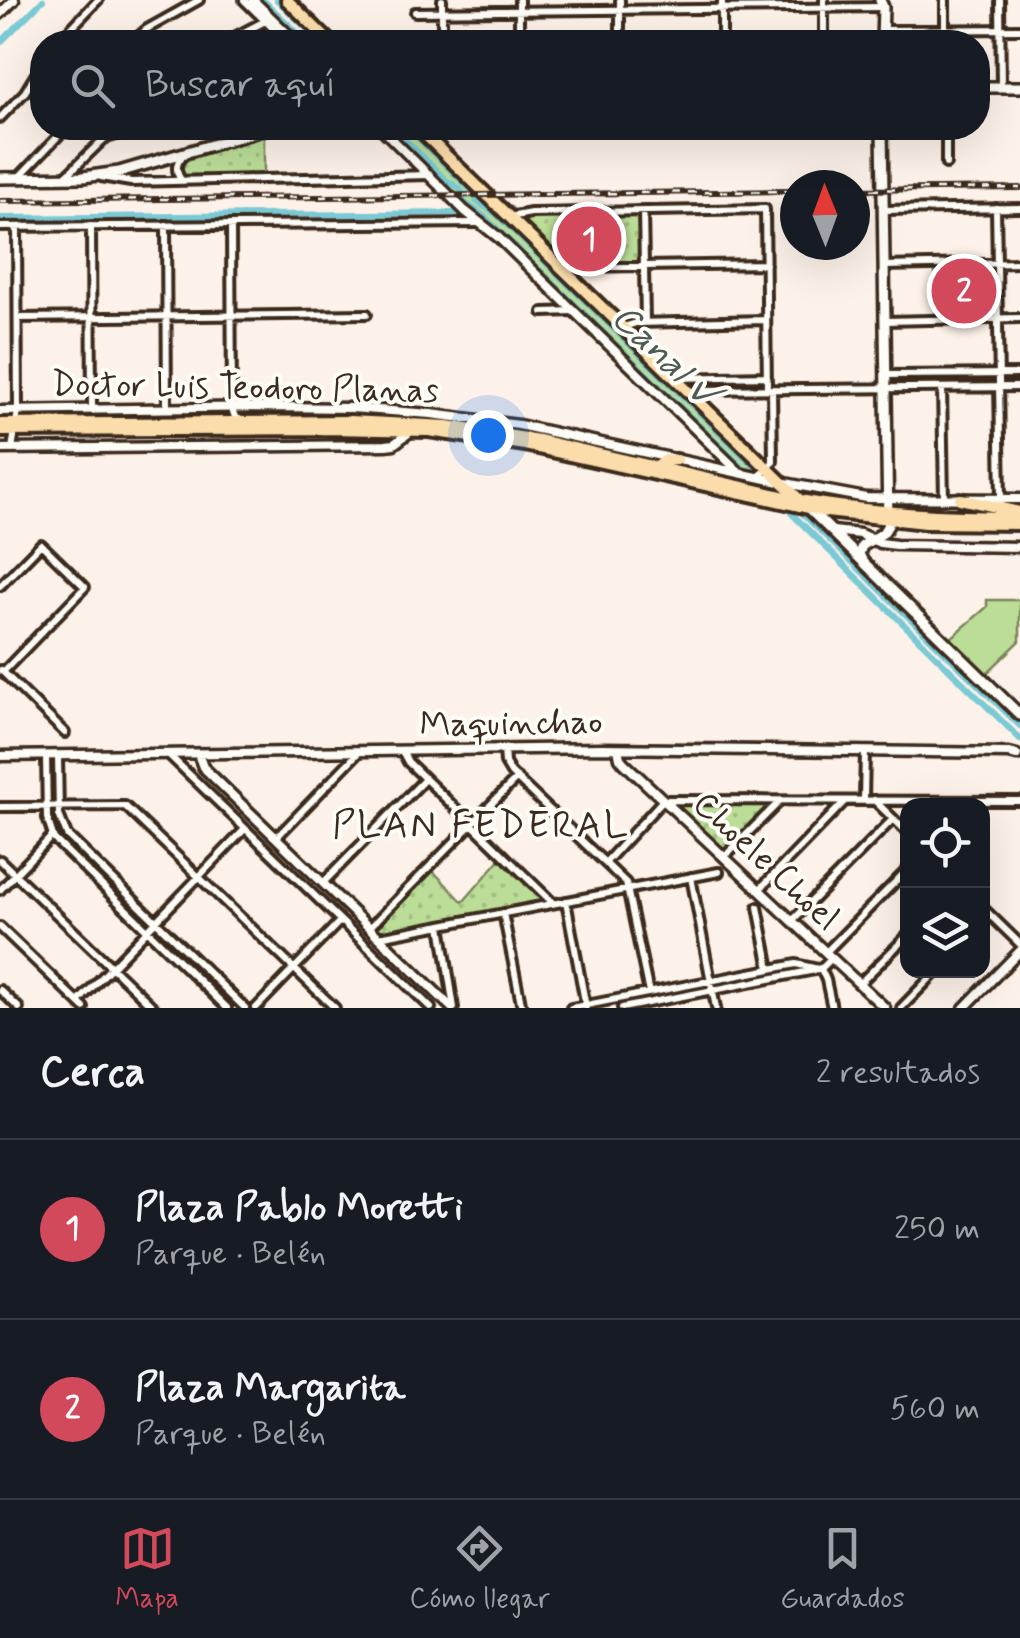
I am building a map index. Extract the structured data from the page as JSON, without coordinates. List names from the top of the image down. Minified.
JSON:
{"streets":{"street":["Doctor Luis Teodoro Planas","Maquinchao","Choele Choel"]},"crossings":[["Maquinchao","Choele Choel"]],"districts":["PLAN FEDERAL"],"water":["Canal V"],"north":"top","page":{"search":"Buscar aquí","pins":["1","2"],"heading":["Cerca","2 resultados"],"list":[{"mark":"1","name":"Plaza Pablo Moretti","note":"Parque · Belén","value":"250 m"},{"mark":"2","name":"Plaza Margarita","note":"Parque · Belén","value":"560 m"}],"nav":["Mapa","Cómo llegar","Guardados"]}}
